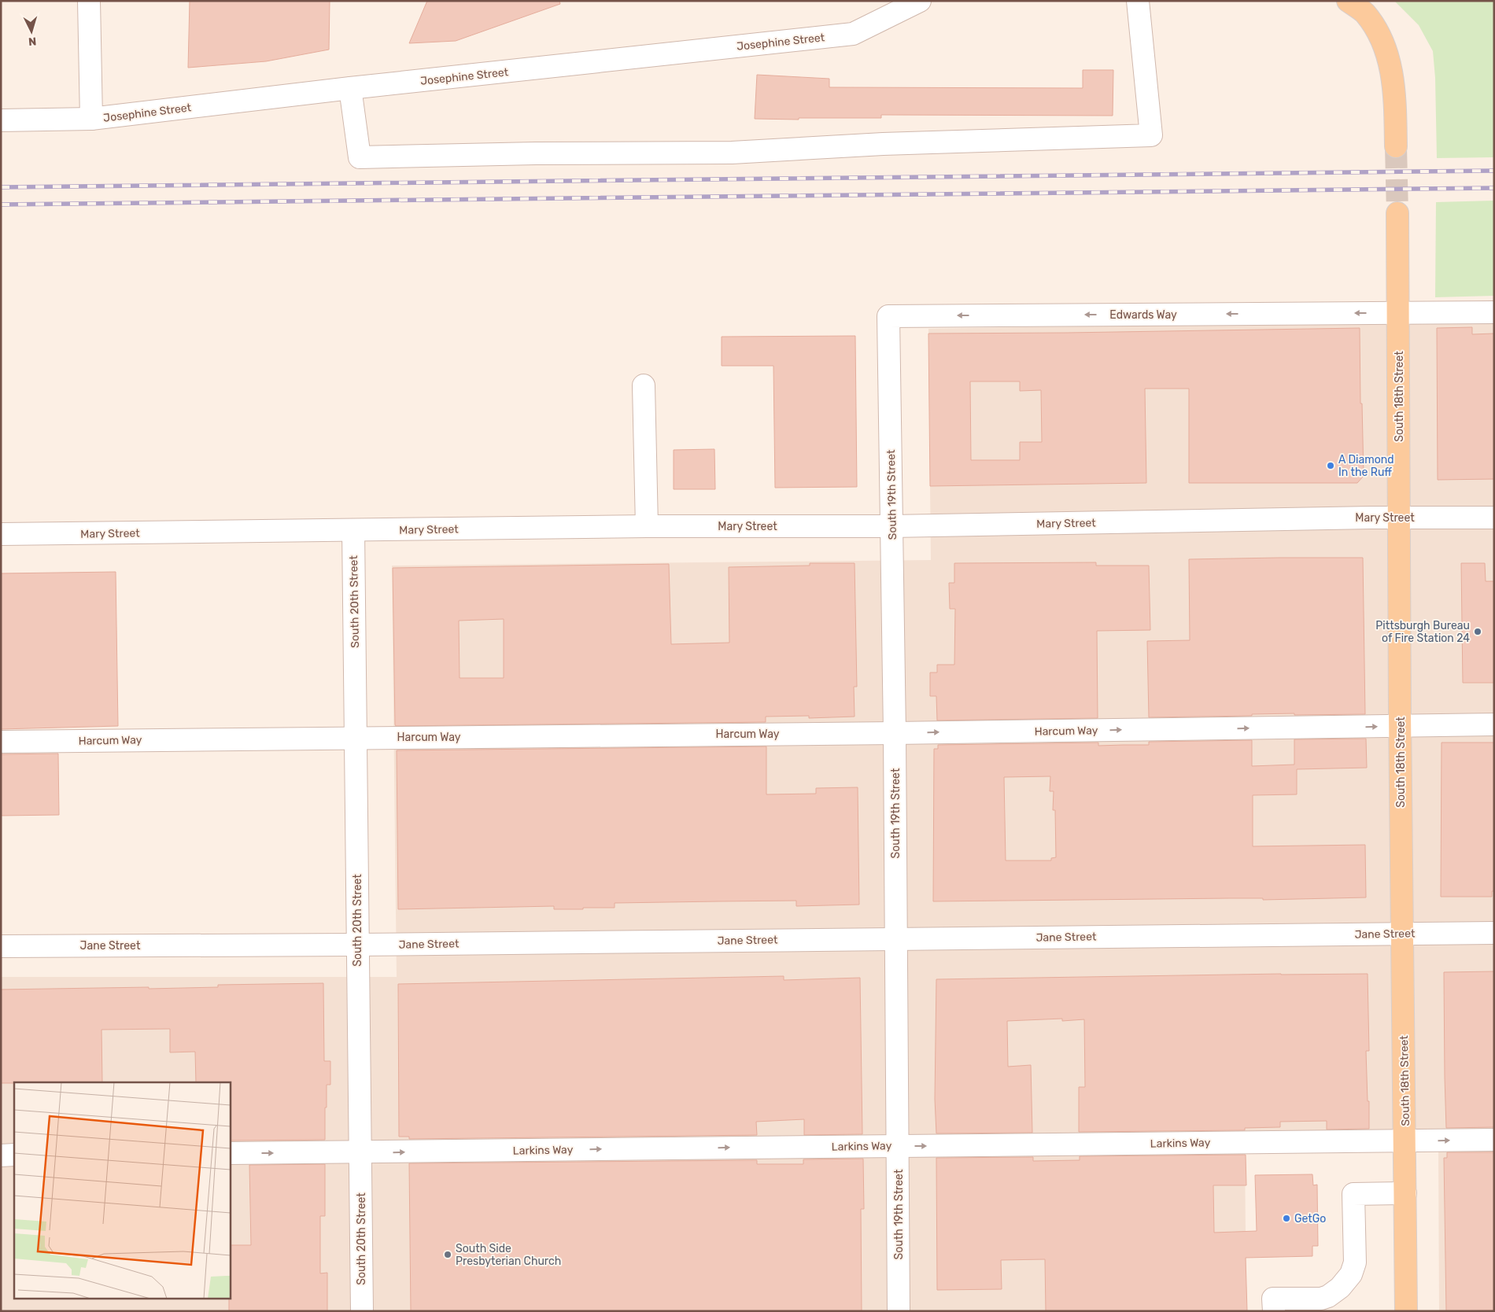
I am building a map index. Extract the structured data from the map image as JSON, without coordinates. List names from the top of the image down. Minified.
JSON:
{"streets":{"main road":["South 18th Street"],"street":["Josephine Street","Edwards Way","South 19th Street","Mary Street","South 20th Street","Harcum Way","Jane Street","Larkins Way"]},"crossings":[["Edwards Way","South 18th Street"],["Edwards Way","South 19th Street"],["South 18th Street","Mary Street"],["South 18th Street","Harcum Way"],["South 18th Street","Jane Street"],["South 18th Street","Larkins Way"],["South 19th Street","Mary Street"],["South 19th Street","Harcum Way"],["South 19th Street","Jane Street"],["South 19th Street","Larkins Way"],["Mary Street","South 20th Street"],["South 20th Street","Harcum Way"],["South 20th Street","Jane Street"],["South 20th Street","Larkins Way"]],"one_way":["Edwards Way","Larkins Way"],"places":["A Diamond In the Ruff","Pittsburgh Bureau of Fire Station 24","GetGo","South Side Presbyterian Church"],"north":"bottom"}
